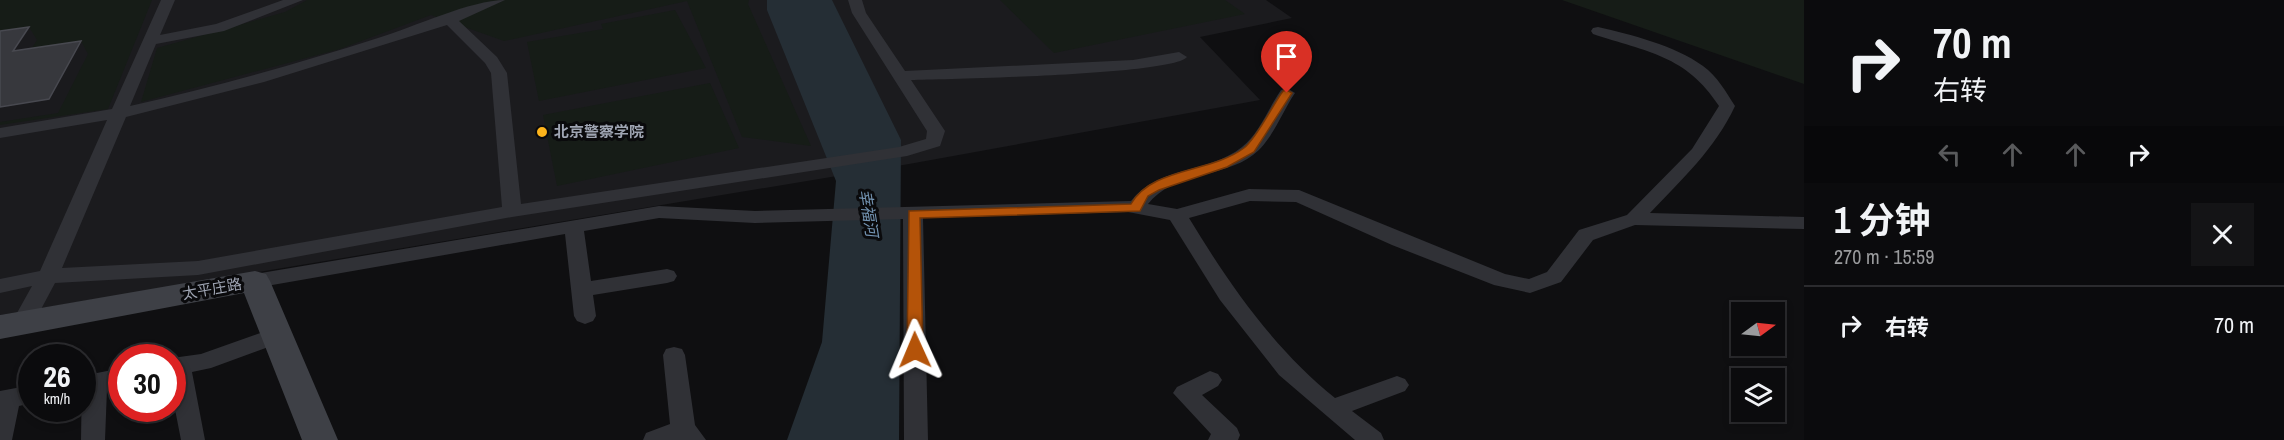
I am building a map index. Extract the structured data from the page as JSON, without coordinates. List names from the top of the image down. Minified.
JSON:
{"streets":{"street":["太平庄路"]},"water":["幸福河"],"places":["北京警察学院"],"north":"right","page":{"turn":["70 m","右转"],"heading":["1 分钟","270 m · 15:59"],"list":[{"name":"右转","value":"70 m"}],"speed":"26 km/h","limit":"30"}}
